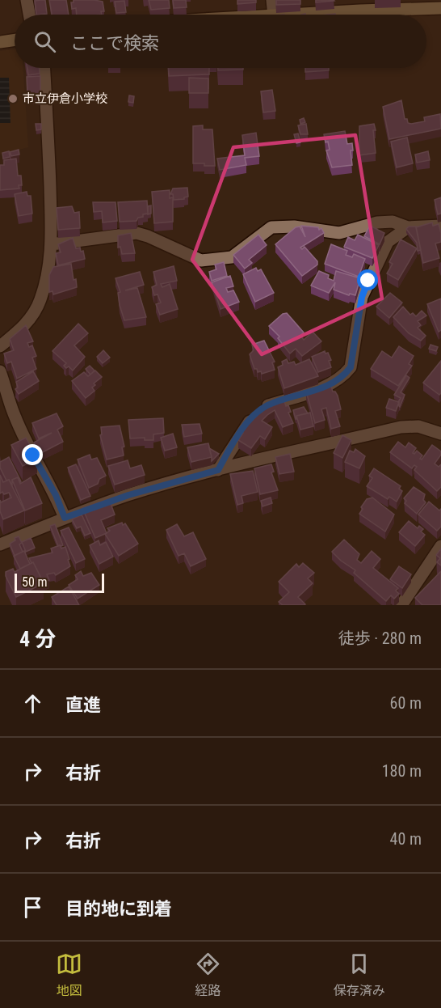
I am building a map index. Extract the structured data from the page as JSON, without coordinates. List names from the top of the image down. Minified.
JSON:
{"places":["市立伊倉小学校"],"scale_bar":"50 m","page":{"search":"ここで検索","scale":"50 m","heading":["4 分","徒歩 · 280 m"],"list":[["直進","60 m"],["右折","180 m"],["右折","40 m"],"目的地に到着"],"nav":["地図","経路","保存済み"]}}
